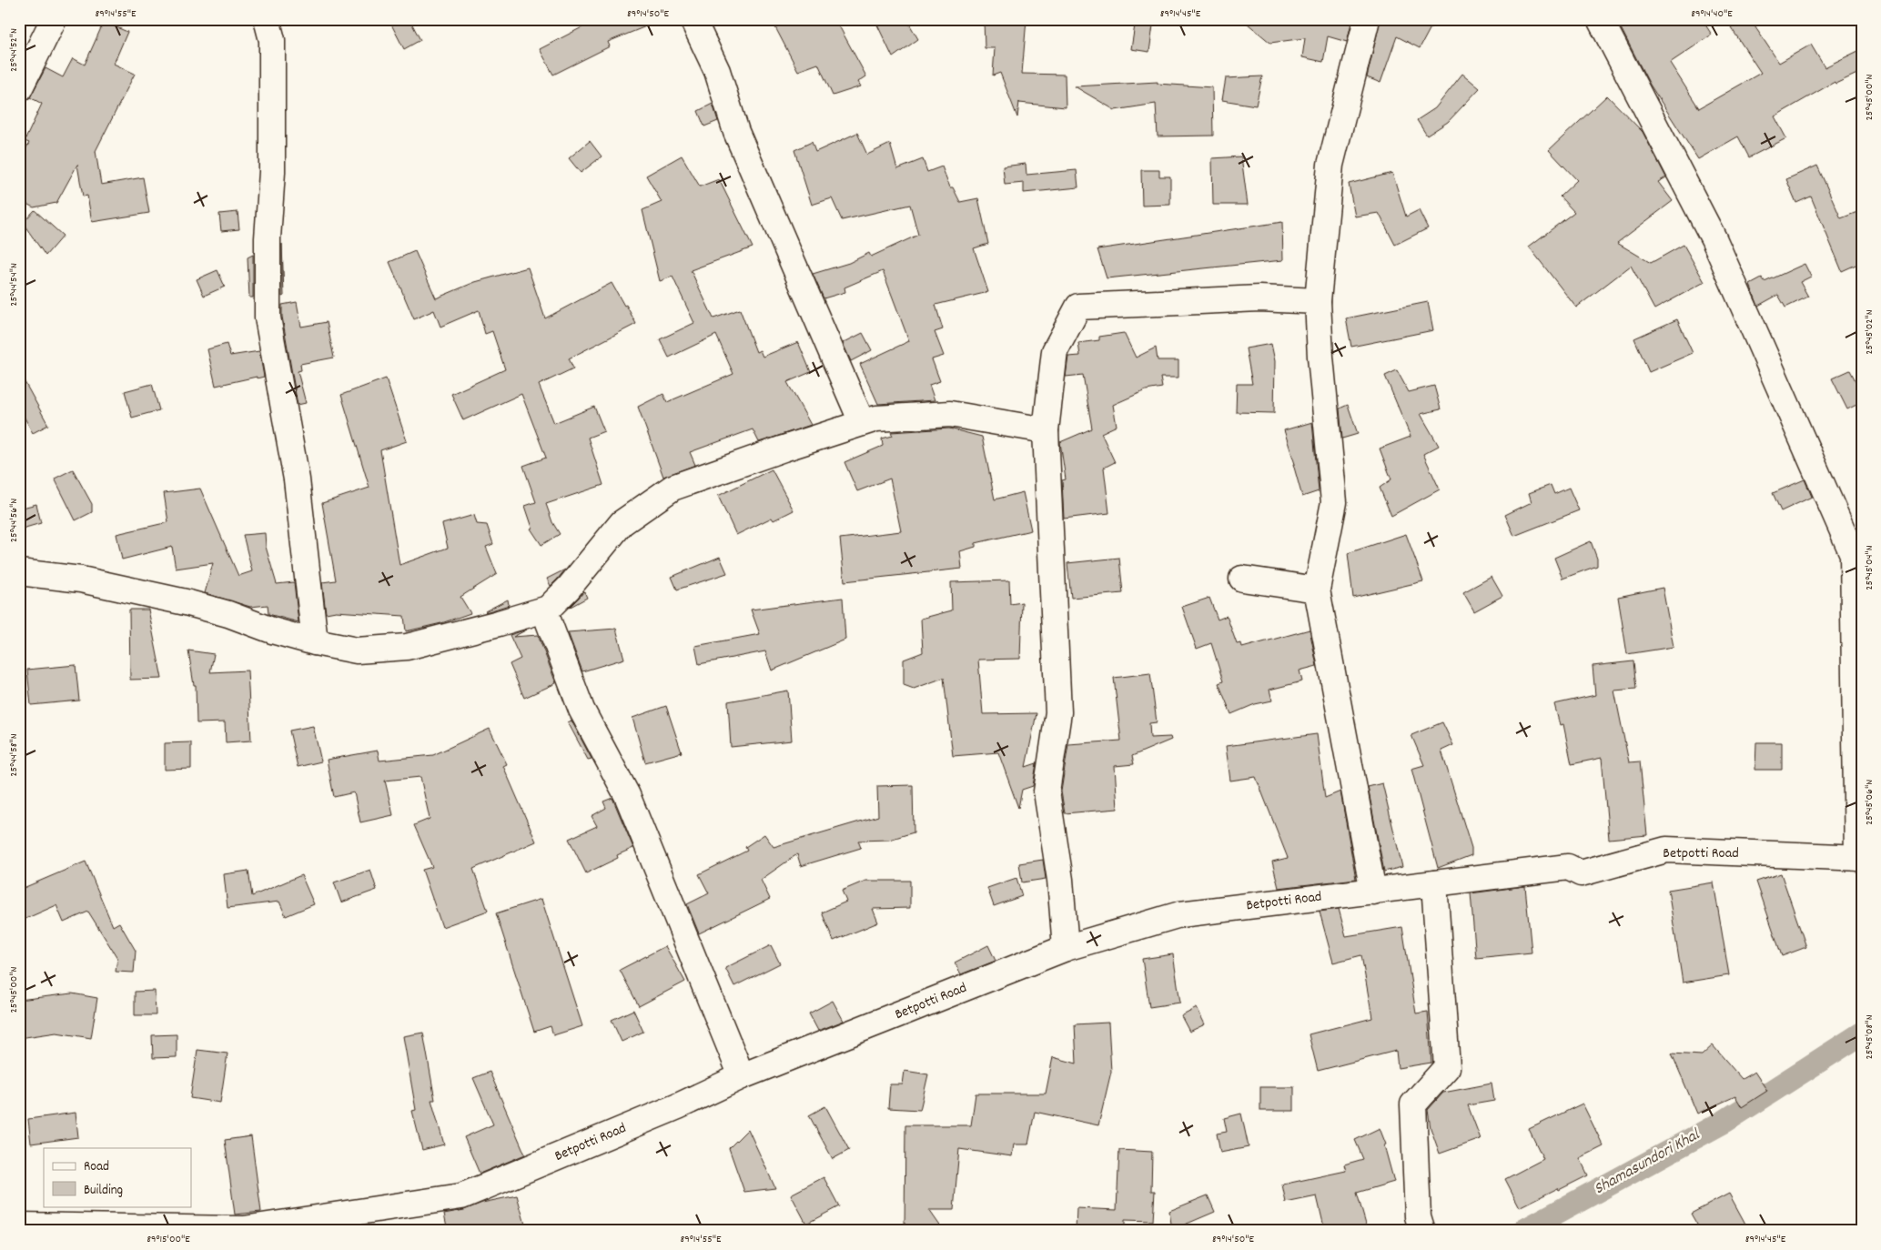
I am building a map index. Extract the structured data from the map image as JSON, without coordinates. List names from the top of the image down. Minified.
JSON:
{"streets":{"street":["Betpotti Road"]},"water":["Shamasundori Khal"],"legend":["Road","Building"],"coordinates":["89°14'55\"E","89°14'50\"E","89°14'45\"E","89°14'40\"E","25°44'52\"N","25°45'00\"N","25°44'54\"N","25°45'02\"N","25°44'56\"N","25°45'04\"N","25°44'58\"N","25°45'06\"N","25°45'08\"N","89°15'00\"E"]}
